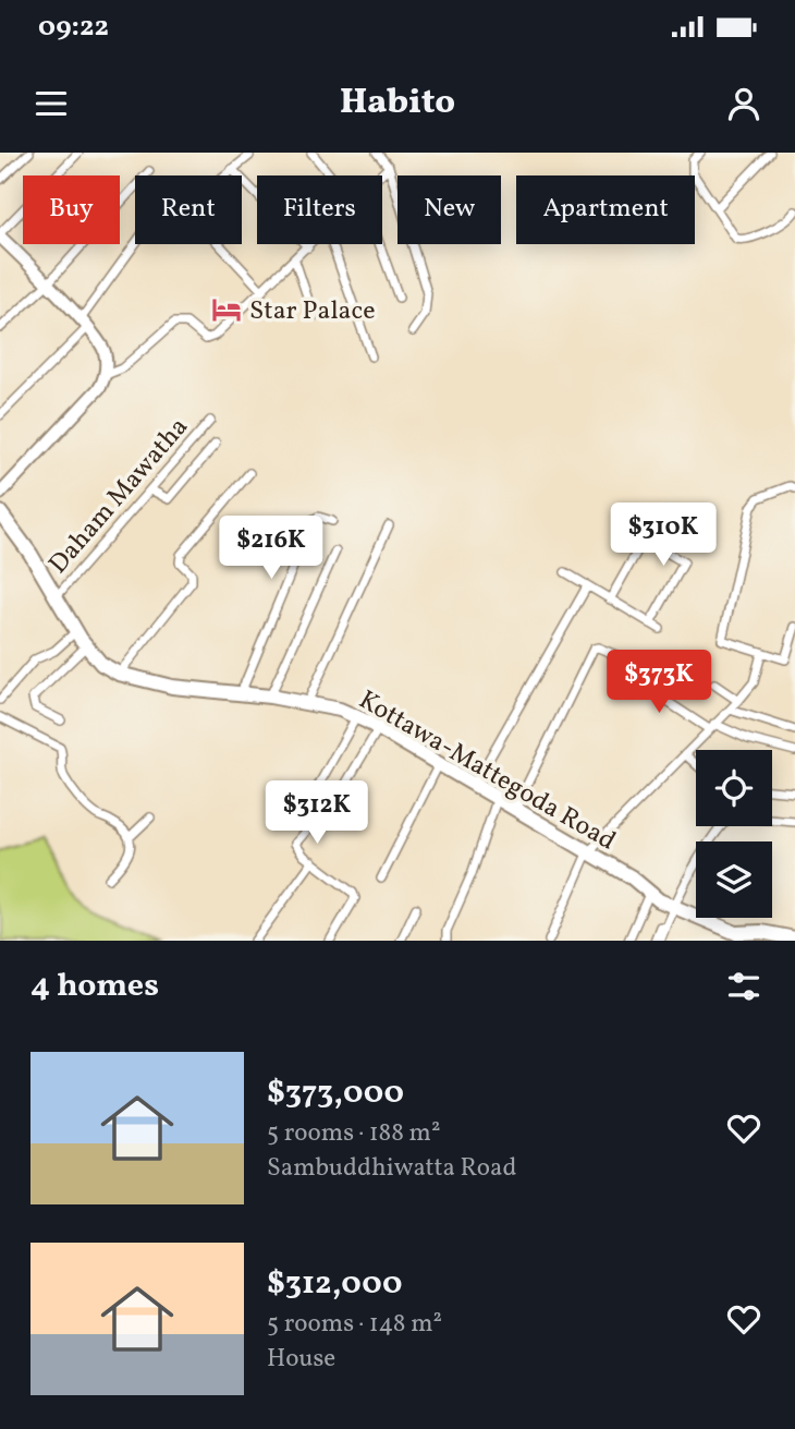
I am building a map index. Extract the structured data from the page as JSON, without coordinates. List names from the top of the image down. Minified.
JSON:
{"streets":{"main road":["Kottawa-Mattegoda Road"],"street":["Daham Mawatha"]},"crossings":[["Daham Mawatha","Kottawa-Mattegoda Road"]],"places":{"hotel":["Star Palace"]},"page":{"status":"09:22","header":"Habito","chip":["Buy","Rent","Filters","New","Apartment"],"price":["$310K","$216K","$373K","$312K"],"heading":"4 homes","list":[{"name":"$373,000","note":"5 rooms · 188 m² · Sambuddhiwatta Road"},{"name":"$312,000","note":"5 rooms · 148 m² · House"}]}}
